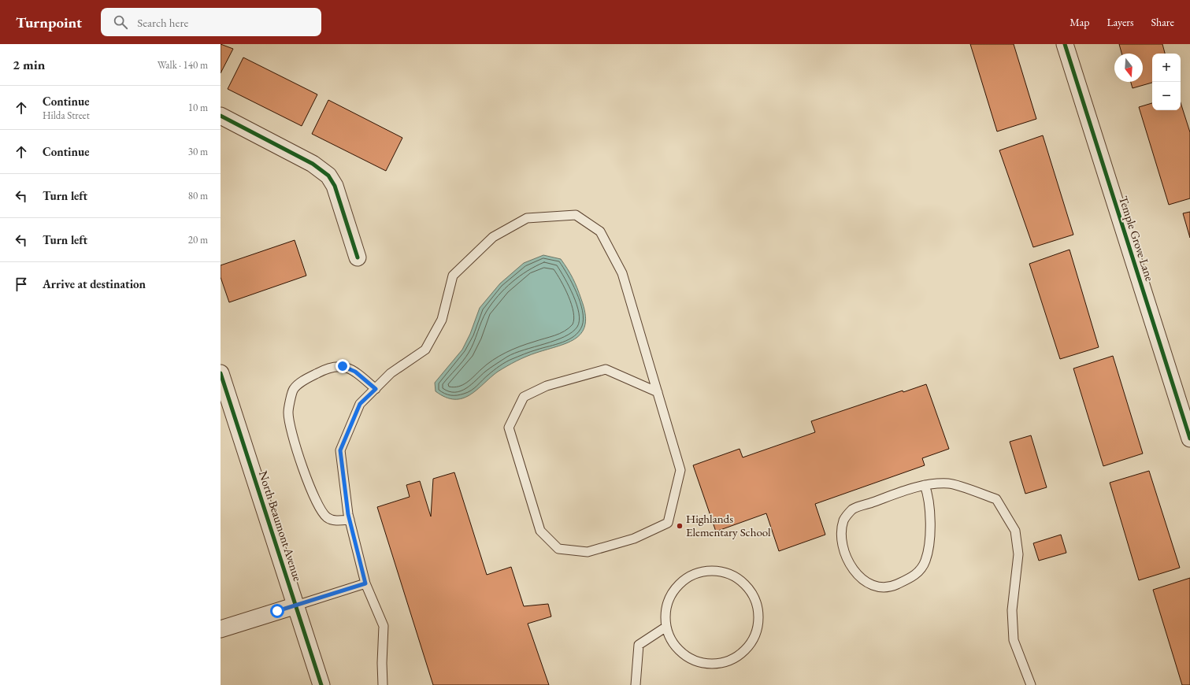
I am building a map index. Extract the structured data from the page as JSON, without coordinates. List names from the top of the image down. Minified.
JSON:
{"streets":{"street":["Temple Grove Lane","North Beaumont Avenue"]},"places":["Highlands Elementary School"],"north":"bottom","page":{"header":"Turnpoint","search":"Search here","nav":["Map","Layers","Share"],"heading":["2 min","Walk · 140 m"],"map_buttons":["+","−"],"list":[["Continue","Hilda Street","10 m"],["Continue","30 m"],["Turn left","80 m"],["Turn left","20 m"],"Arrive at destination"]}}
